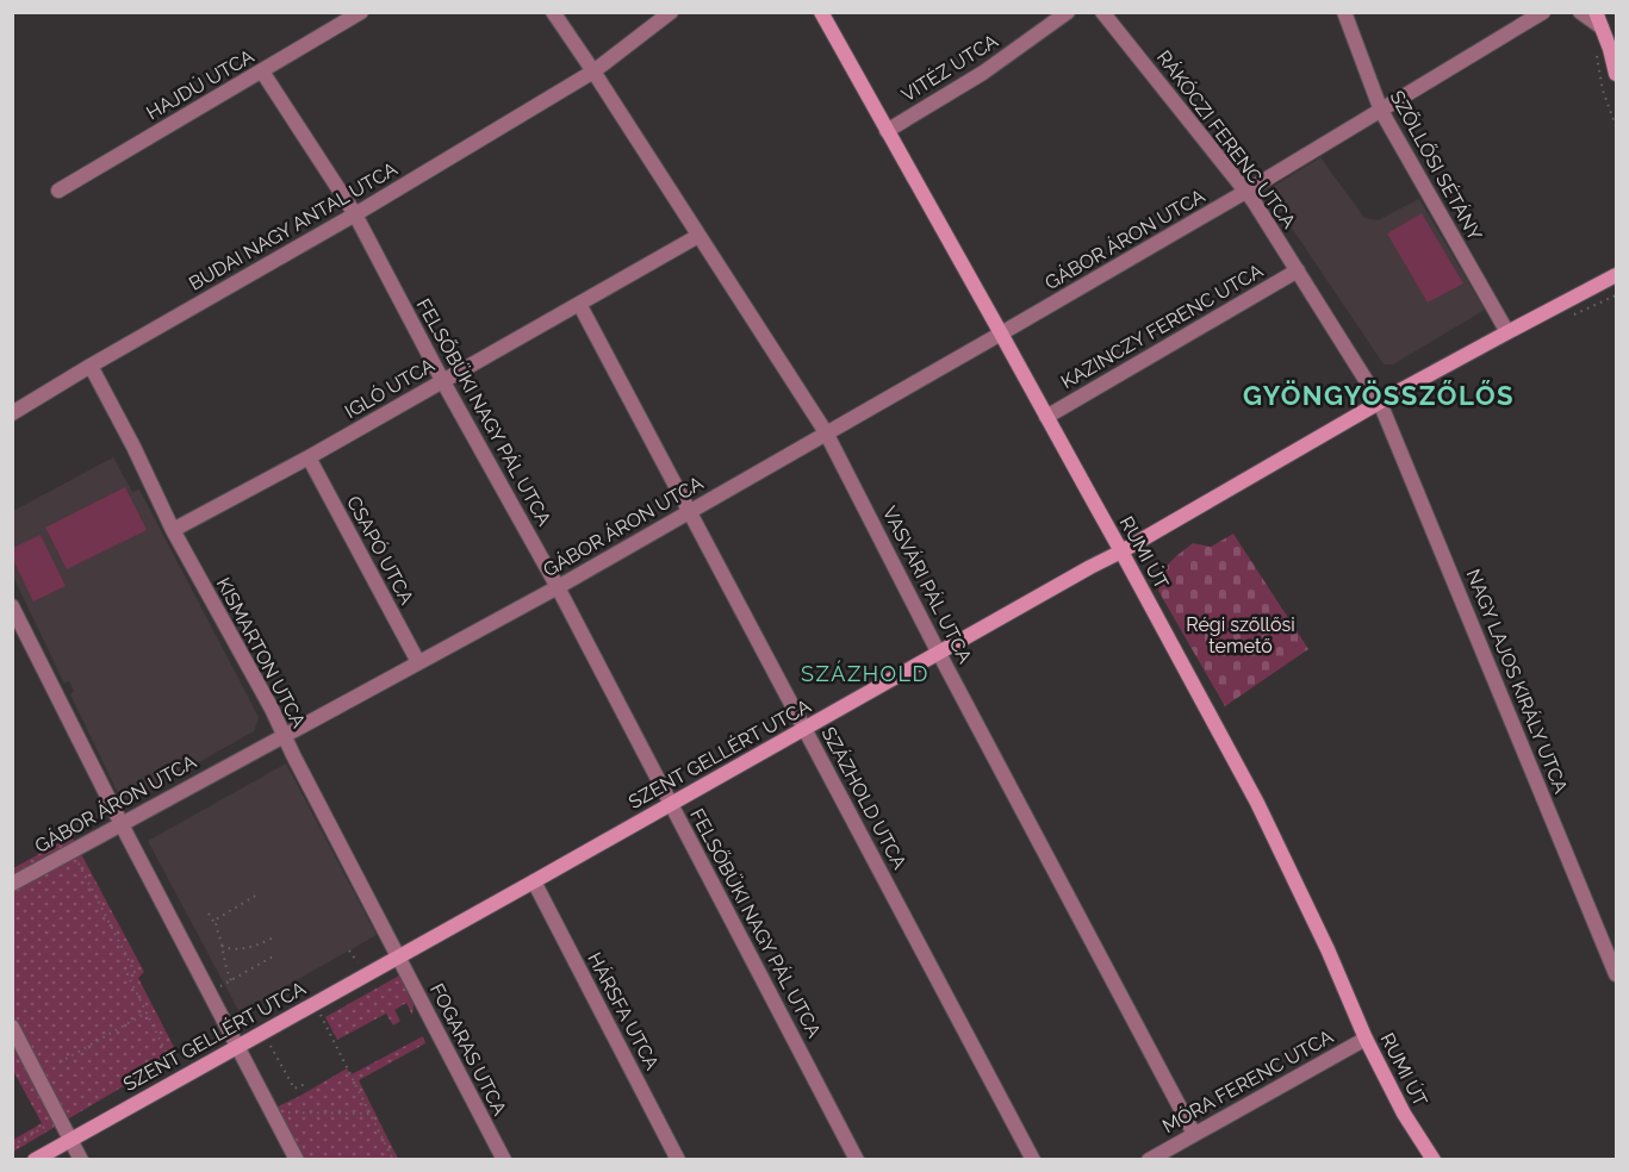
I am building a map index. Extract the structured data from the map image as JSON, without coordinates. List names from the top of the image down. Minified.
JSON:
{"streets":{"street":["VITÉZ UTCA","HAJDÚ UTCA","RÁKÓCZI FERENC UTCA","SZŐLLŐSI SÉTÁNY","BUDAI NAGY ANTAL UTCA","GÁBOR ÁRON UTCA","KAZINCZY FERENC UTCA","IGLÓ UTCA","FELSŐBÜKI NAGY PÁL UTCA","CSAPÓ UTCA","RUMI ÚT","VASVÁRI PÁL UTCA","KISMARTON UTCA","NAGY LAJOS KIRÁLY UTCA","SZENT GELLÉRT UTCA","SZÁZHOLD UTCA","HÁRSFA UTCA","FOGARAS UTCA","MÓRA FERENC UTCA"]},"crossings":[["VITÉZ UTCA","RUMI ÚT"],["HAJDÚ UTCA","FELSŐBÜKI NAGY PÁL UTCA"],["RÁKÓCZI FERENC UTCA","GÁBOR ÁRON UTCA"],["RÁKÓCZI FERENC UTCA","KAZINCZY FERENC UTCA"],["RÁKÓCZI FERENC UTCA","NAGY LAJOS KIRÁLY UTCA"],["RÁKÓCZI FERENC UTCA","SZENT GELLÉRT UTCA"],["SZŐLLŐSI SÉTÁNY","GÁBOR ÁRON UTCA"],["SZŐLLŐSI SÉTÁNY","SZENT GELLÉRT UTCA"],["BUDAI NAGY ANTAL UTCA","FELSŐBÜKI NAGY PÁL UTCA"],["BUDAI NAGY ANTAL UTCA","VASVÁRI PÁL UTCA"],["BUDAI NAGY ANTAL UTCA","KISMARTON UTCA"],["GÁBOR ÁRON UTCA","FELSŐBÜKI NAGY PÁL UTCA"],["GÁBOR ÁRON UTCA","CSAPÓ UTCA"],["GÁBOR ÁRON UTCA","RUMI ÚT"],["GÁBOR ÁRON UTCA","VASVÁRI PÁL UTCA"],["GÁBOR ÁRON UTCA","KISMARTON UTCA"],["GÁBOR ÁRON UTCA","SZÁZHOLD UTCA"],["KAZINCZY FERENC UTCA","RUMI ÚT"],["IGLÓ UTCA","FELSŐBÜKI NAGY PÁL UTCA"],["IGLÓ UTCA","CSAPÓ UTCA"],["IGLÓ UTCA","VASVÁRI PÁL UTCA"],["IGLÓ UTCA","KISMARTON UTCA"],["IGLÓ UTCA","SZÁZHOLD UTCA"],["FELSŐBÜKI NAGY PÁL UTCA","SZENT GELLÉRT UTCA"],["RUMI ÚT","SZENT GELLÉRT UTCA"],["RUMI ÚT","MÓRA FERENC UTCA"],["VASVÁRI PÁL UTCA","SZENT GELLÉRT UTCA"],["VASVÁRI PÁL UTCA","MÓRA FERENC UTCA"],["KISMARTON UTCA","SZENT GELLÉRT UTCA"],["KISMARTON UTCA","FOGARAS UTCA"],["NAGY LAJOS KIRÁLY UTCA","SZENT GELLÉRT UTCA"],["SZENT GELLÉRT UTCA","SZÁZHOLD UTCA"],["SZENT GELLÉRT UTCA","HÁRSFA UTCA"],["SZENT GELLÉRT UTCA","FOGARAS UTCA"]],"districts":["GYÖNGYÖSSZŐLŐS","SZÁZHOLD"],"parks":["Régi szőllősi temető"]}
